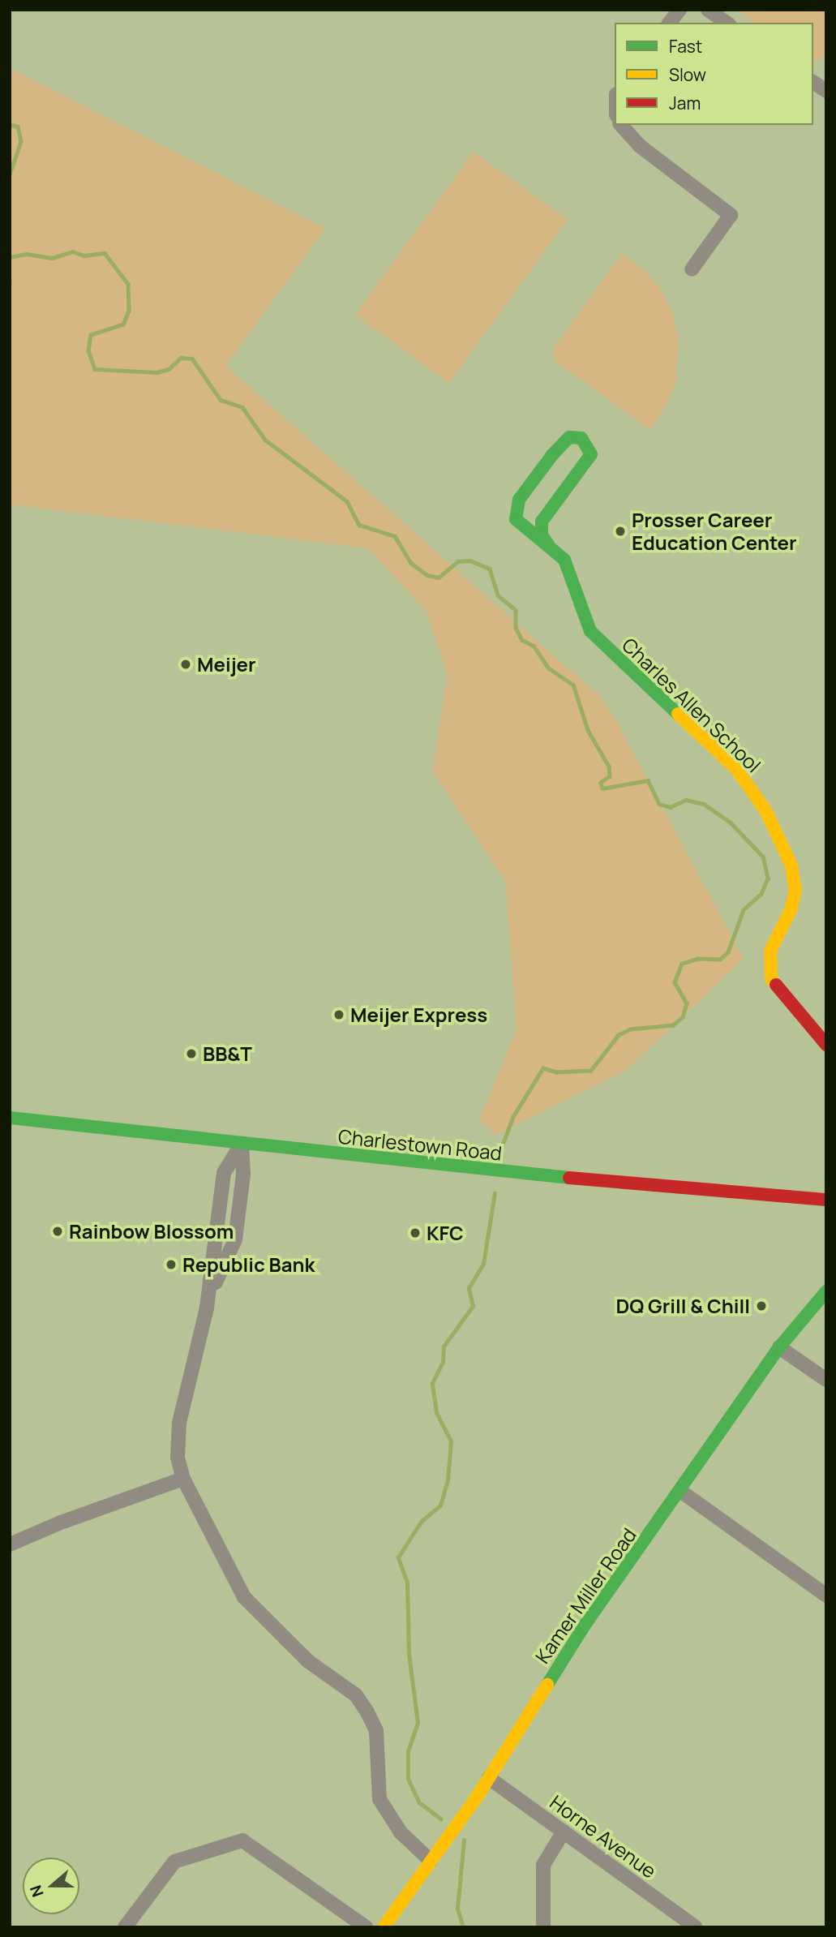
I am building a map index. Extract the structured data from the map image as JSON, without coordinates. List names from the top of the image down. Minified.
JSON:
{"streets":{"street":["Charles Allen School","Charlestown Road","Kamer Miller Road","Horne Avenue"]},"crossings":[["Kamer Miller Road","Horne Avenue"]],"places":["Prosser Career Education Center","Meijer","Meijer Express","BB&T","Rainbow Blossom","KFC","Republic Bank","DQ Grill & Chill"],"legend":["Fast","Slow","Jam"],"north":"left"}
